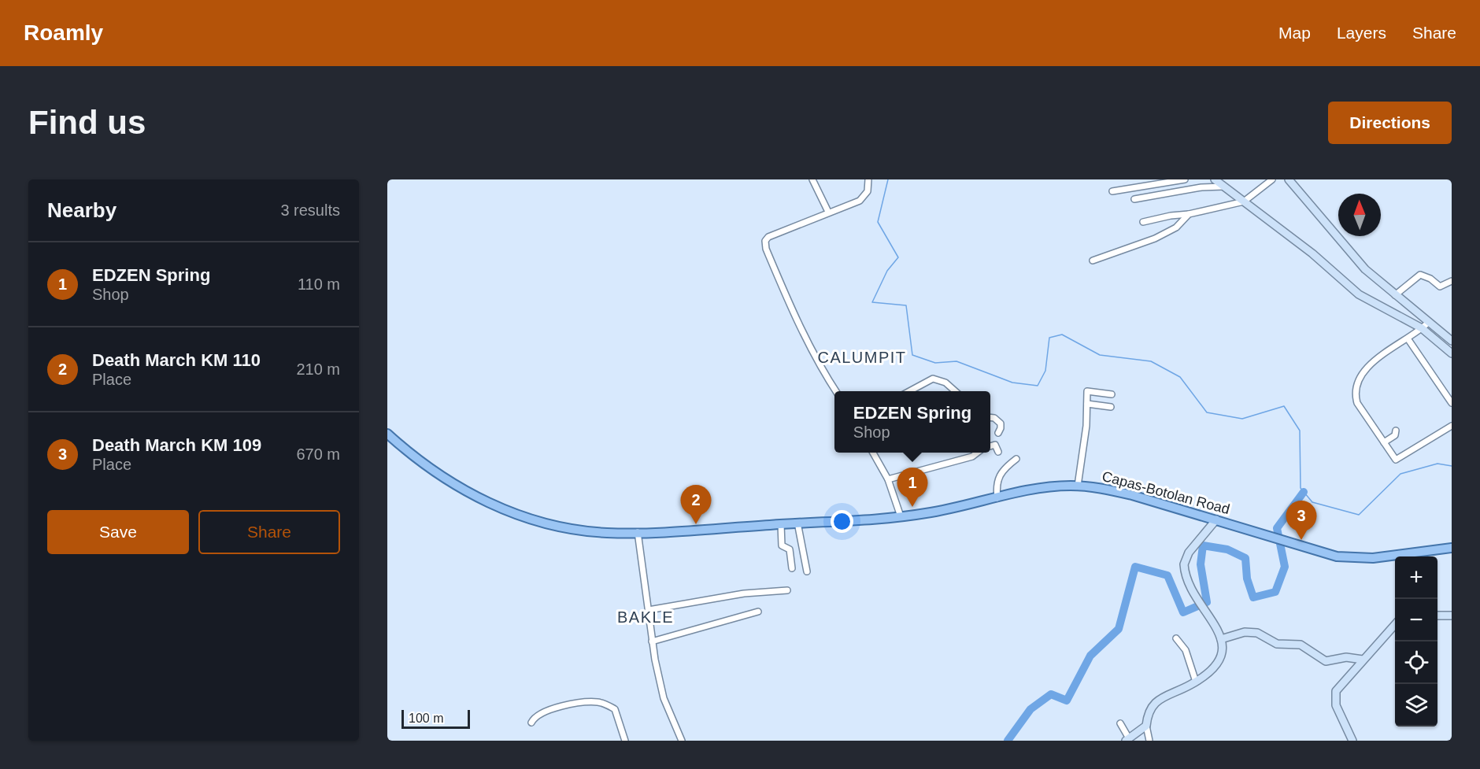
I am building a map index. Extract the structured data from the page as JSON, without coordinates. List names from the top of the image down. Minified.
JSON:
{"streets":{"main road":["Capas-Botolan Road"]},"districts":["CALUMPIT","BAKLE"],"scale_bar":"100 m","north":"top","page":{"header":"Roamly","nav":["Map","Layers","Share"],"buttons":["Directions",["Save","Share"]],"title":"Find us","heading":["Nearby","3 results"],"list":[{"mark":"1","name":"EDZEN Spring","note":"Shop","value":"110 m"},{"mark":"2","name":"Death March KM 110","note":"Place","value":"210 m"},{"mark":"3","name":"Death March KM 109","note":"Place","value":"670 m"}],"popup":["EDZEN Spring","Shop"],"pins":["1","2","3"],"map_buttons":["+","−"],"scale":"100 m"}}
